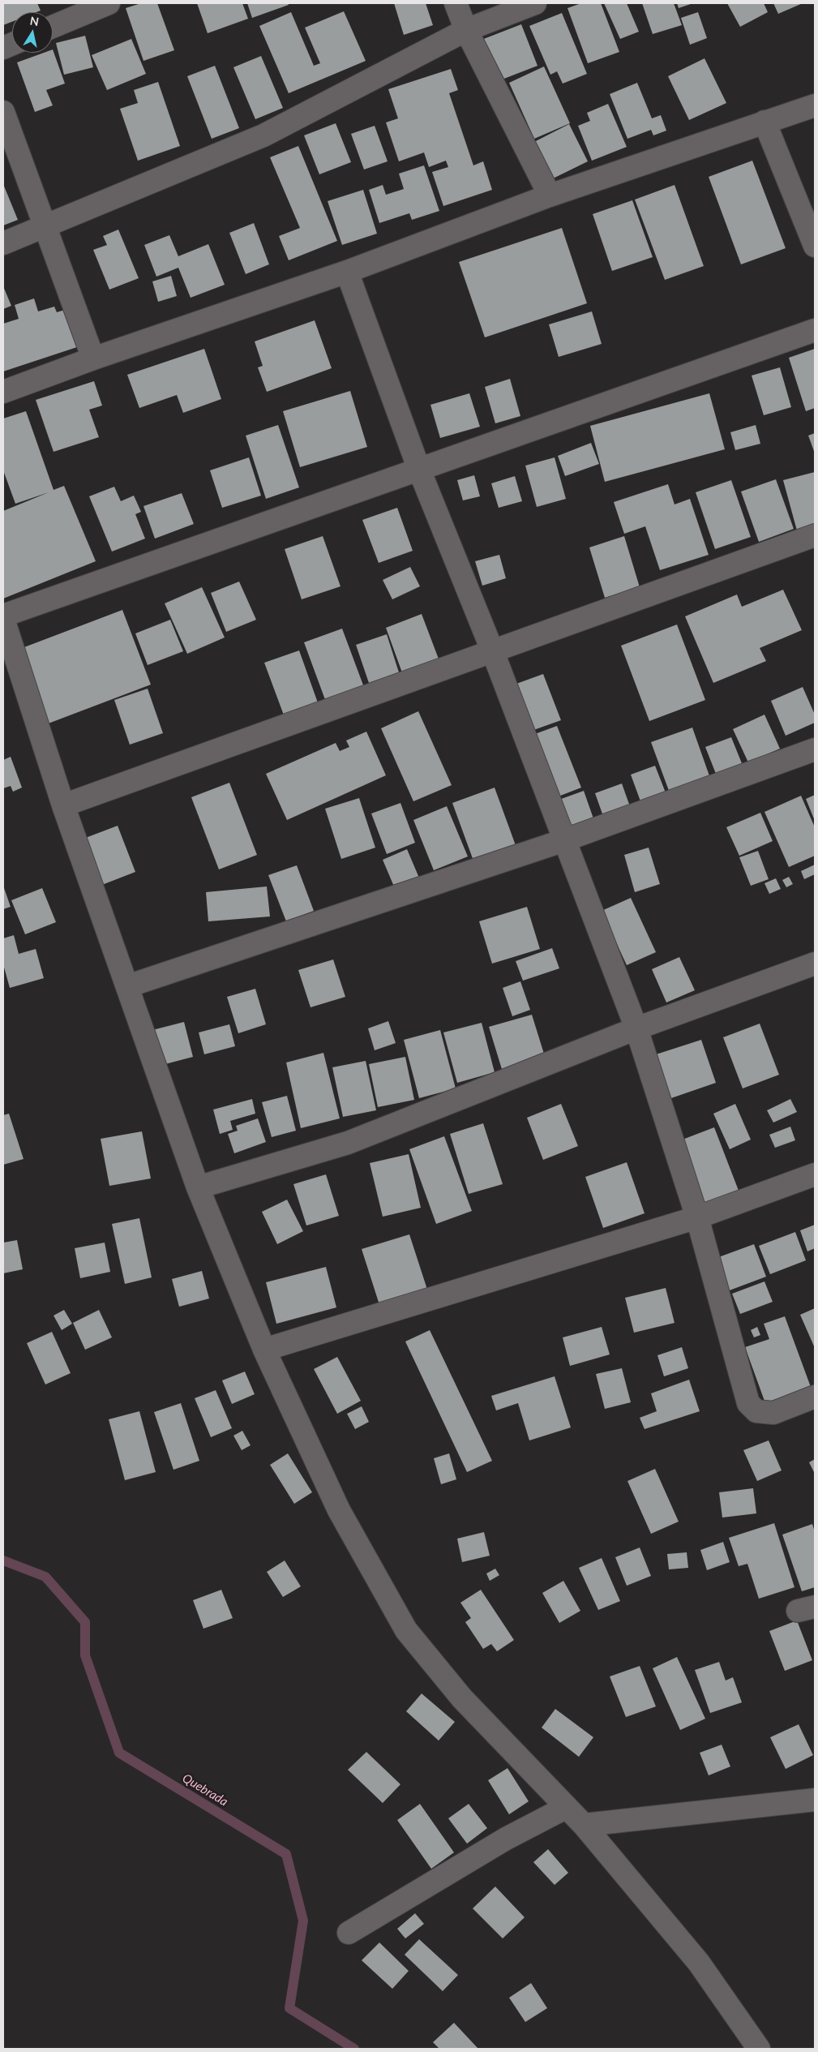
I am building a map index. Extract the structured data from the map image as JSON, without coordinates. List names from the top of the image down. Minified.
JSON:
{"water":["Quebrada"],"north":"top"}
